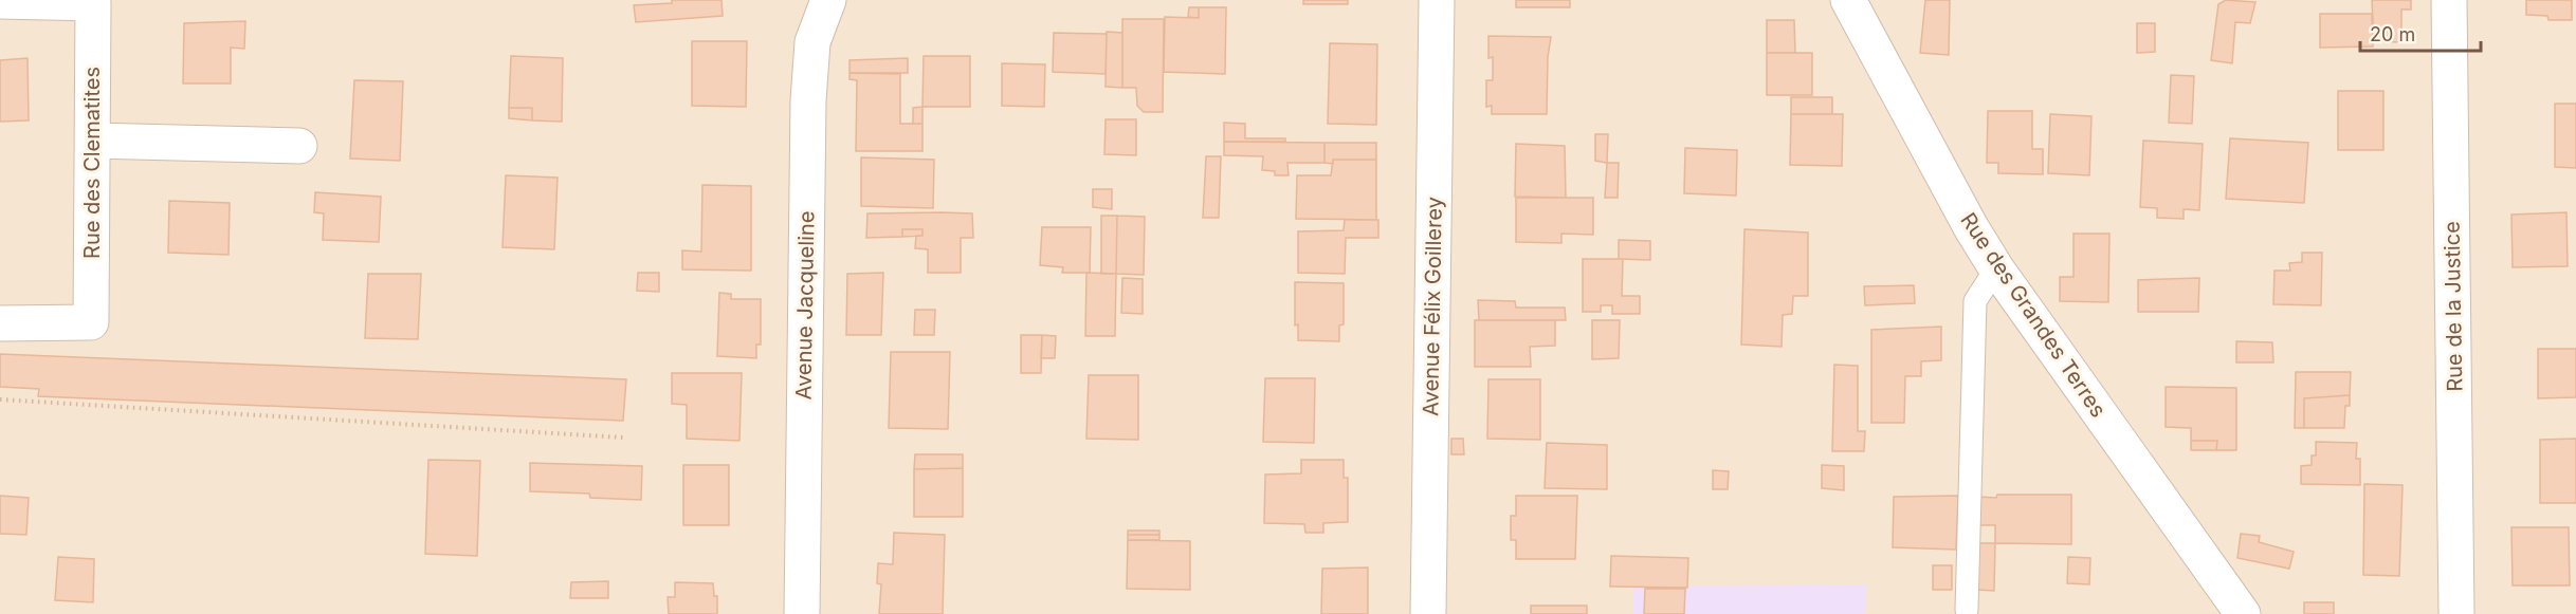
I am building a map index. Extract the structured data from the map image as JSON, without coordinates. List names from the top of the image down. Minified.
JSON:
{"streets":{"street":["Rue des Clematites","Avenue Jacqueline","Avenue Félix Goillerey","Rue de la Justice","Rue des Grandes Terres"]},"scale_bar":"20 m"}
